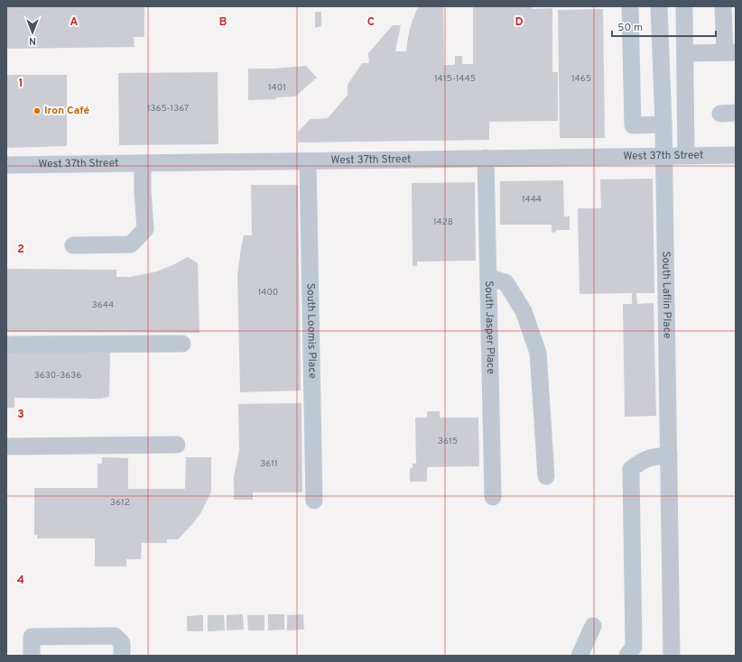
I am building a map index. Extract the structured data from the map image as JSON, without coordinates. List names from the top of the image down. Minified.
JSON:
{"streets":{"street":["West 37th Street","South Laflin Place","South Jasper Place","South Loomis Place"]},"crossings":[["West 37th Street","South Laflin Place"],["West 37th Street","South Jasper Place"],["West 37th Street","South Loomis Place"]],"places":["Iron Café"],"house_numbers":["1415-1445","1465","1401","1365-1367","1444","1428","1400","3644","3630-3636","3615","3611","3612"],"scale_bar":"50 m","north":"bottom","grid":{"columns":["A","B","C","D"],"rows":["1","2","3","4"]}}
